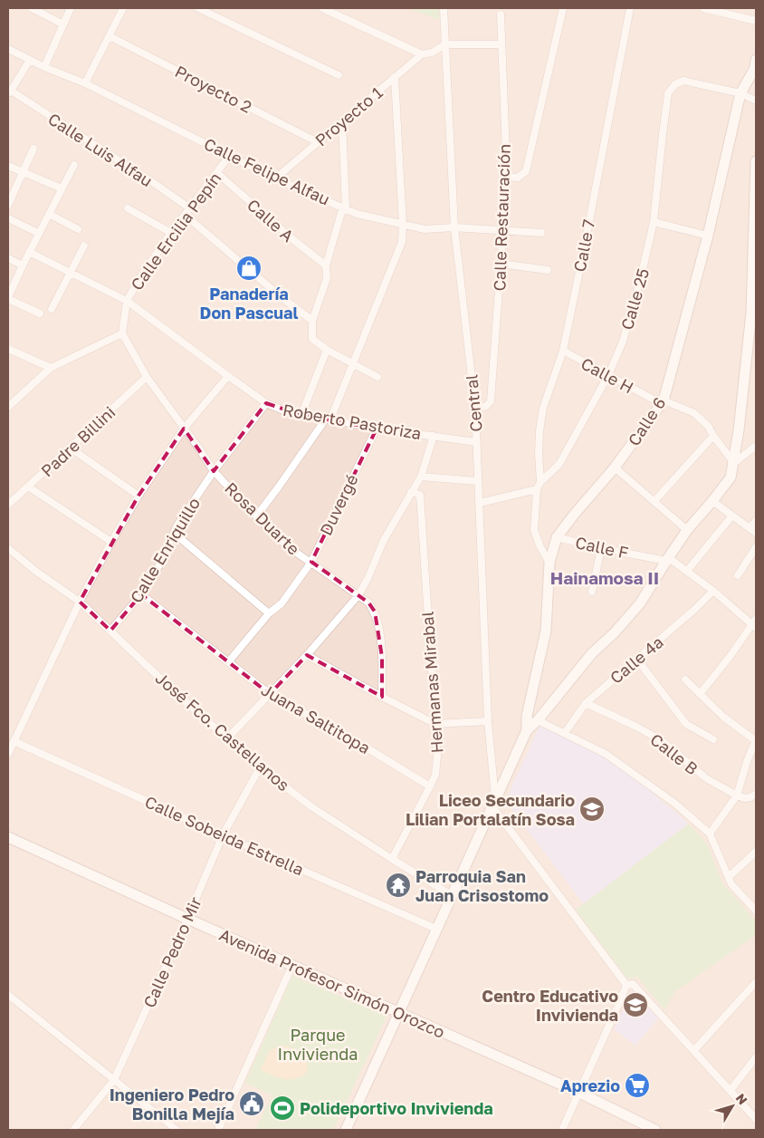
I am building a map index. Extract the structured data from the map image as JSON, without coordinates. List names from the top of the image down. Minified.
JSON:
{"streets":{"street":["Proyecto 2","Proyecto 1","Calle Luis Alfau","Calle Felipe Alfau","Calle Restauración","Calle A","Calle Ercilia Pepín","Calle 7","Calle 25","Calle H","Central","Roberto Pastoriza","Calle 6","Padre Billini","Duvergé","Rosa Duarte","Calle F","Calle Enriquillo","Calle 4a","Hermanas Mirabal","Juana Saltitopa","José Fco. Castellanos","Calle B","Calle Sobeida Estrella","Calle Pedro Mir","Avenida Profesor Simón Orozco"]},"crossings":[["Proyecto 2","Proyecto 1"],["Proyecto 1","Calle Felipe Alfau"],["Proyecto 1","Central"],["Calle Luis Alfau","Calle Ercilia Pepín"],["Calle Felipe Alfau","Calle Restauración"],["Calle Felipe Alfau","Calle Ercilia Pepín"],["Calle Felipe Alfau","Central"],["Calle Restauración","Central"],["Calle A","Calle Ercilia Pepín"],["Calle Ercilia Pepín","Roberto Pastoriza"],["Calle Ercilia Pepín","Rosa Duarte"],["Calle 7","Calle 25"],["Calle 7","Calle H"],["Calle 7","Calle 6"],["Calle 25","Calle H"],["Calle 25","Calle 6"],["Calle H","Calle 6"],["Central","Roberto Pastoriza"],["Roberto Pastoriza","Duvergé"],["Roberto Pastoriza","Calle Enriquillo"],["Calle 6","Calle F"],["Padre Billini","Rosa Duarte"],["Duvergé","Rosa Duarte"],["Duvergé","Juana Saltitopa"],["Rosa Duarte","Calle Enriquillo"],["Calle Enriquillo","Juana Saltitopa"],["Calle Enriquillo","José Fco. Castellanos"],["Calle 4a","Calle B"],["Hermanas Mirabal","Juana Saltitopa"],["Hermanas Mirabal","José Fco. Castellanos"],["José Fco. Castellanos","Calle Pedro Mir"],["Calle Sobeida Estrella","Calle Pedro Mir"],["Calle Pedro Mir","Avenida Profesor Simón Orozco"]],"districts":["Hainamosa II"],"parks":["Parque Invivienda"],"places":{"shop":["Panadería Don Pascual"],"school or university":["Liceo Secundario Lilian Portalatín Sosa","Centro Educativo Invivienda"],"temple":["Parroquia San Juan Crisostomo"],"supermarket":["Aprezio"],"public building":["Ingeniero Pedro Bonilla Mejía"],"sports":["Polideportivo Invivienda"]},"north":"top right"}
